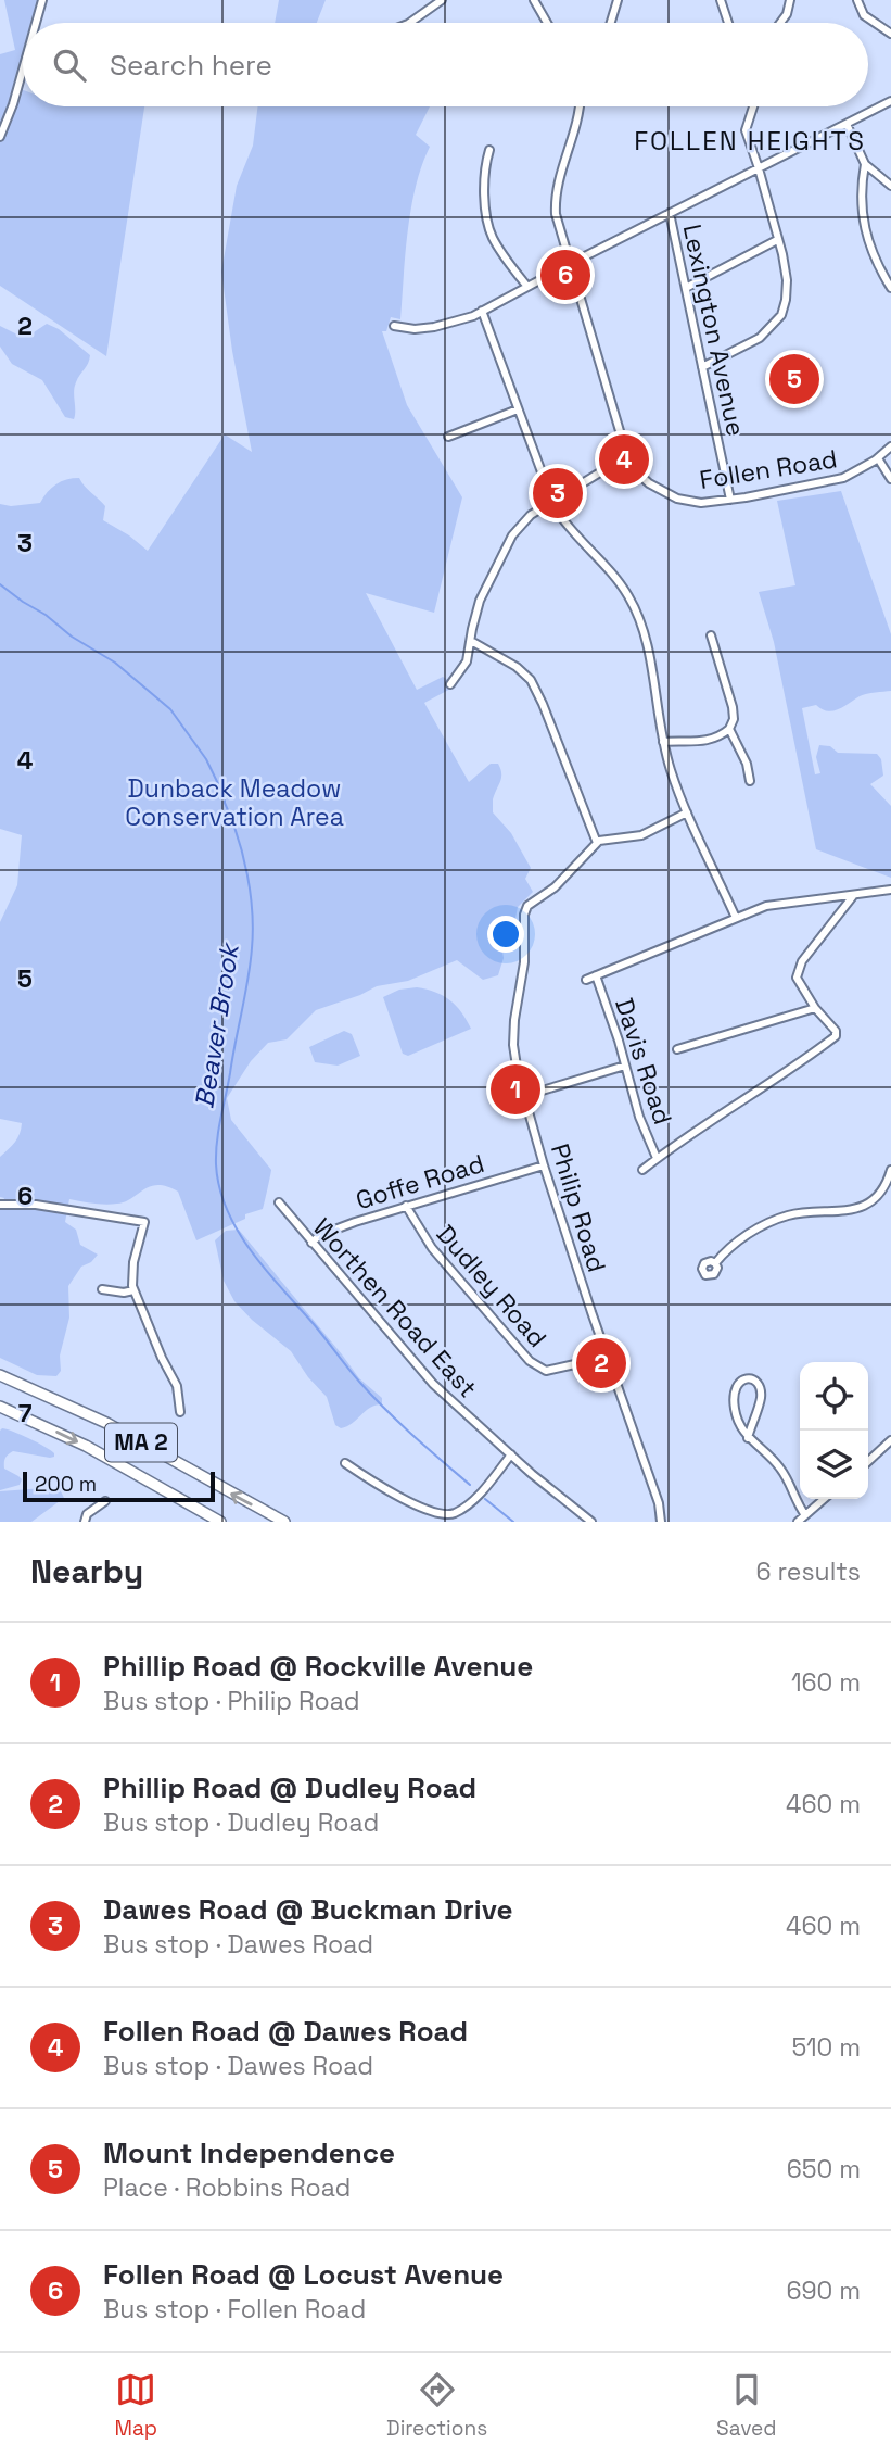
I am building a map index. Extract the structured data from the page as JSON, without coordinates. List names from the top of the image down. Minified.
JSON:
{"streets":{"highway":["MA 2"],"street":["Lexington Avenue","Follen Road","Davis Road","Goffe Road","Philip Road","Dudley Road","Worthen Road East"]},"crossings":[["Lexington Avenue","Follen Road"],["Goffe Road","Philip Road"],["Goffe Road","Dudley Road"],["Goffe Road","Worthen Road East"],["Philip Road","Dudley Road"]],"districts":["FOLLEN HEIGHTS"],"water":["Beaver Brook"],"parks":["Dunback Meadow Conservation Area"],"scale_bar":"200 m","page":{"search":"Search here","pins":["6","5","4","3","1","2"],"scale":"200 m","heading":["Nearby","6 results"],"list":[{"mark":"1","name":"Phillip Road @ Rockville Avenue","note":"Bus stop · Philip Road","value":"160 m"},{"mark":"2","name":"Phillip Road @ Dudley Road","note":"Bus stop · Dudley Road","value":"460 m"},{"mark":"3","name":"Dawes Road @ Buckman Drive","note":"Bus stop · Dawes Road","value":"460 m"},{"mark":"4","name":"Follen Road @ Dawes Road","note":"Bus stop · Dawes Road","value":"510 m"},{"mark":"5","name":"Mount Independence","note":"Place · Robbins Road","value":"650 m"},{"mark":"6","name":"Follen Road @ Locust Avenue","note":"Bus stop · Follen Road","value":"690 m"}],"nav":["Map","Directions","Saved"]},"grid":{"rows":["2","3","4","5","6","7"]}}
